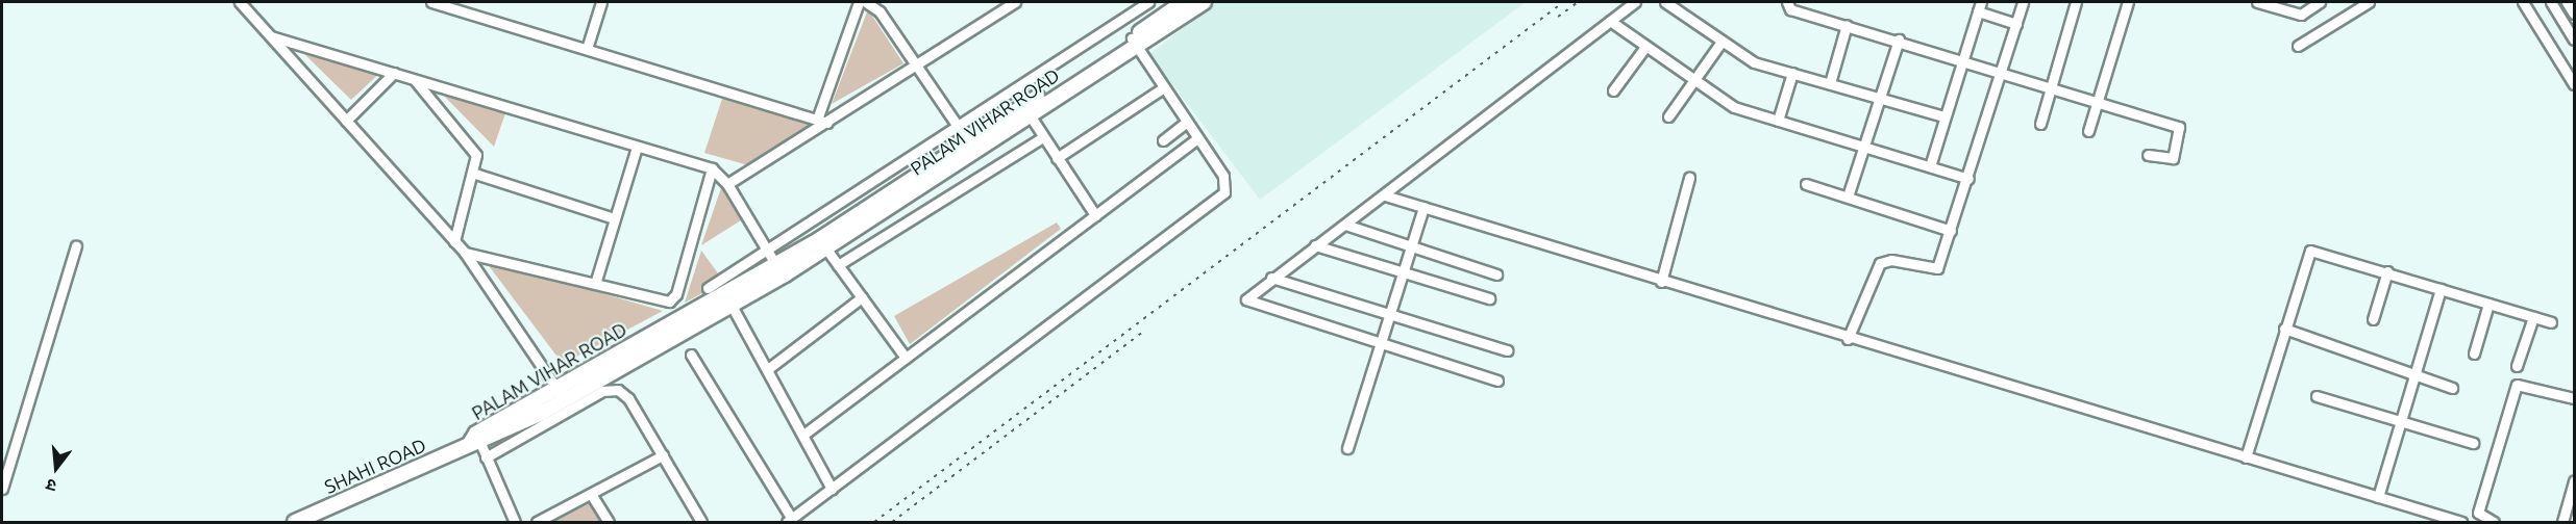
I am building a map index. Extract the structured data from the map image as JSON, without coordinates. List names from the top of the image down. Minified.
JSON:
{"streets":{"street":["PALAM VIHAR ROAD","SHAHI ROAD"]},"crossings":[["PALAM VIHAR ROAD","SHAHI ROAD"]],"north":"bottom"}
